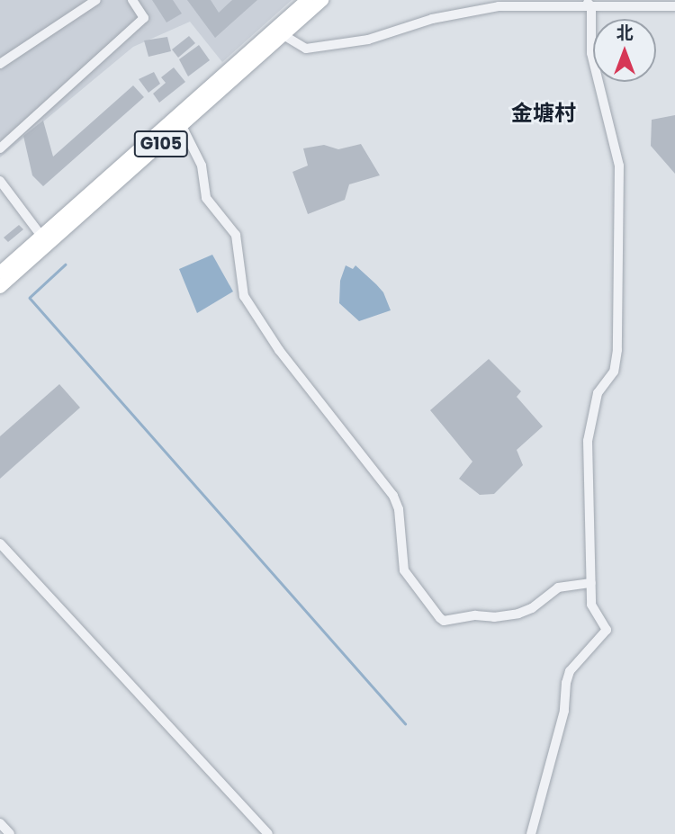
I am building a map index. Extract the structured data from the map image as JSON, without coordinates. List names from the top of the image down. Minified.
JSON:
{"streets":{"highway":["G105"]},"districts":["金塘村"],"north":"top"}
